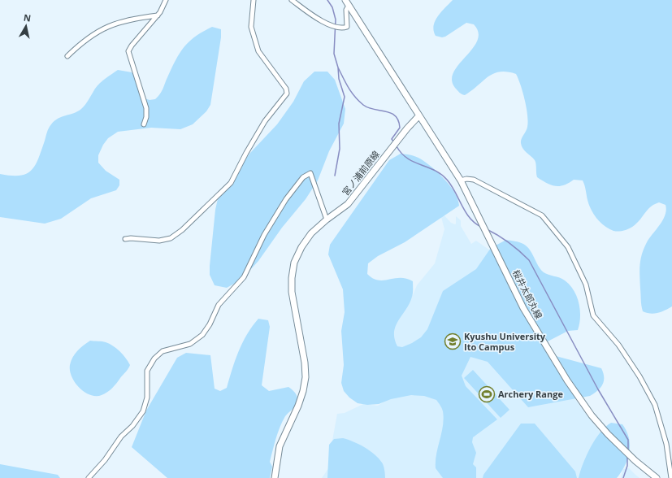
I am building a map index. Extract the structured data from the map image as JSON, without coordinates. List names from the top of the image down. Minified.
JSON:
{"streets":{"main road":["宮ノ浦前原線","桜井太郎丸線"]},"crossings":[["宮ノ浦前原線","桜井太郎丸線"]],"places":{"school or university":["Kyushu University Ito Campus"],"sports":["Archery Range"]},"north":"top"}
